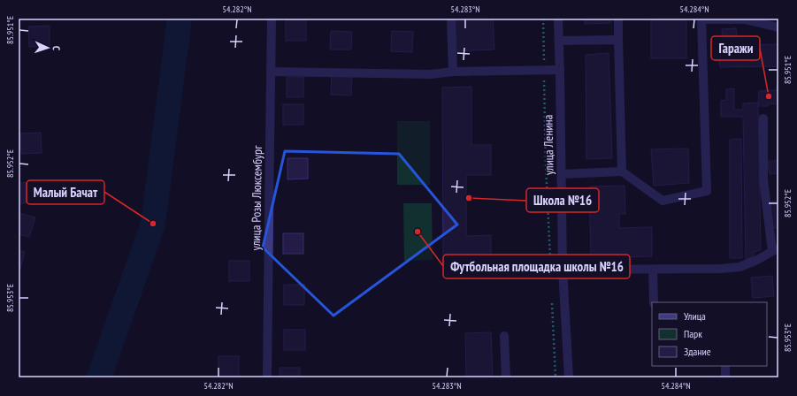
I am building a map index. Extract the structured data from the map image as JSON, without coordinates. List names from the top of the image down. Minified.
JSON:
{"streets":{"street":["улица Ленина","улица Розы Люксембург"]},"places":["Гаражи","Школа №16","Малый Бачат","Футбольная площадка школы №16"],"legend":["Улица","Парк","Здание"],"north":"right","coordinates":["54.282°N","54.283°N","54.284°N","85.951°E","85.952°E","85.953°E"]}
